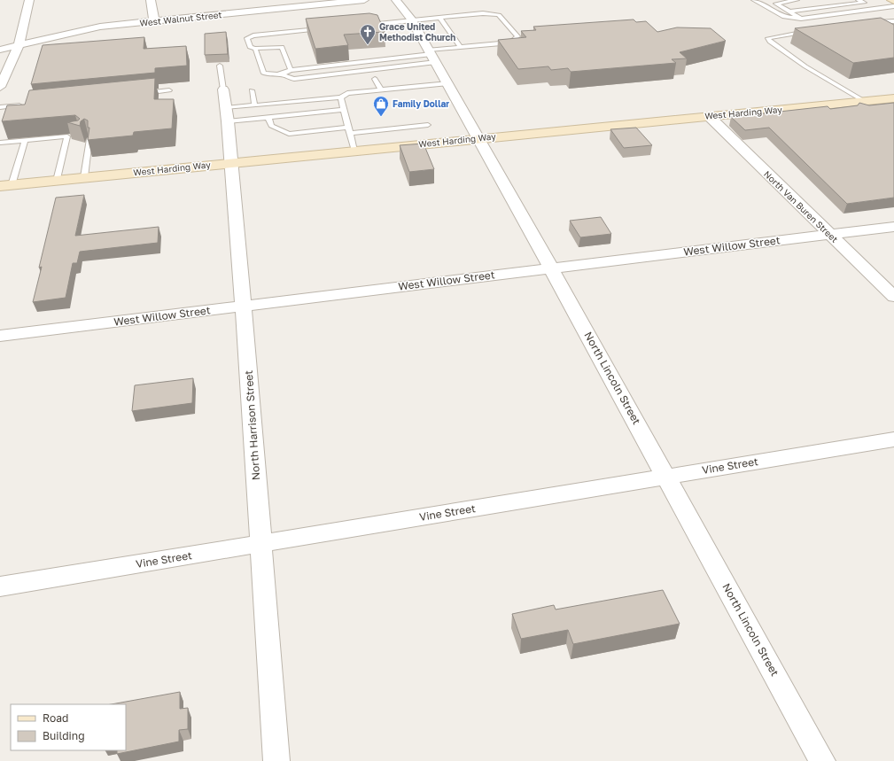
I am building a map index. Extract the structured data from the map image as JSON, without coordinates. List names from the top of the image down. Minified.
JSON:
{"streets":{"street":["West Walnut Street","West Harding Way","North Van Buren Street","West Willow Street","North Lincoln Street","North Harrison Street","Vine Street"]},"crossings":[["West Harding Way","North Van Buren Street"],["West Harding Way","North Lincoln Street"],["West Harding Way","North Harrison Street"],["North Van Buren Street","West Willow Street"],["West Willow Street","North Lincoln Street"],["West Willow Street","North Harrison Street"],["North Lincoln Street","Vine Street"],["North Harrison Street","Vine Street"]],"places":{"church":["Grace United Methodist Church"],"shop":["Family Dollar"]},"legend":["Road","Building"]}
